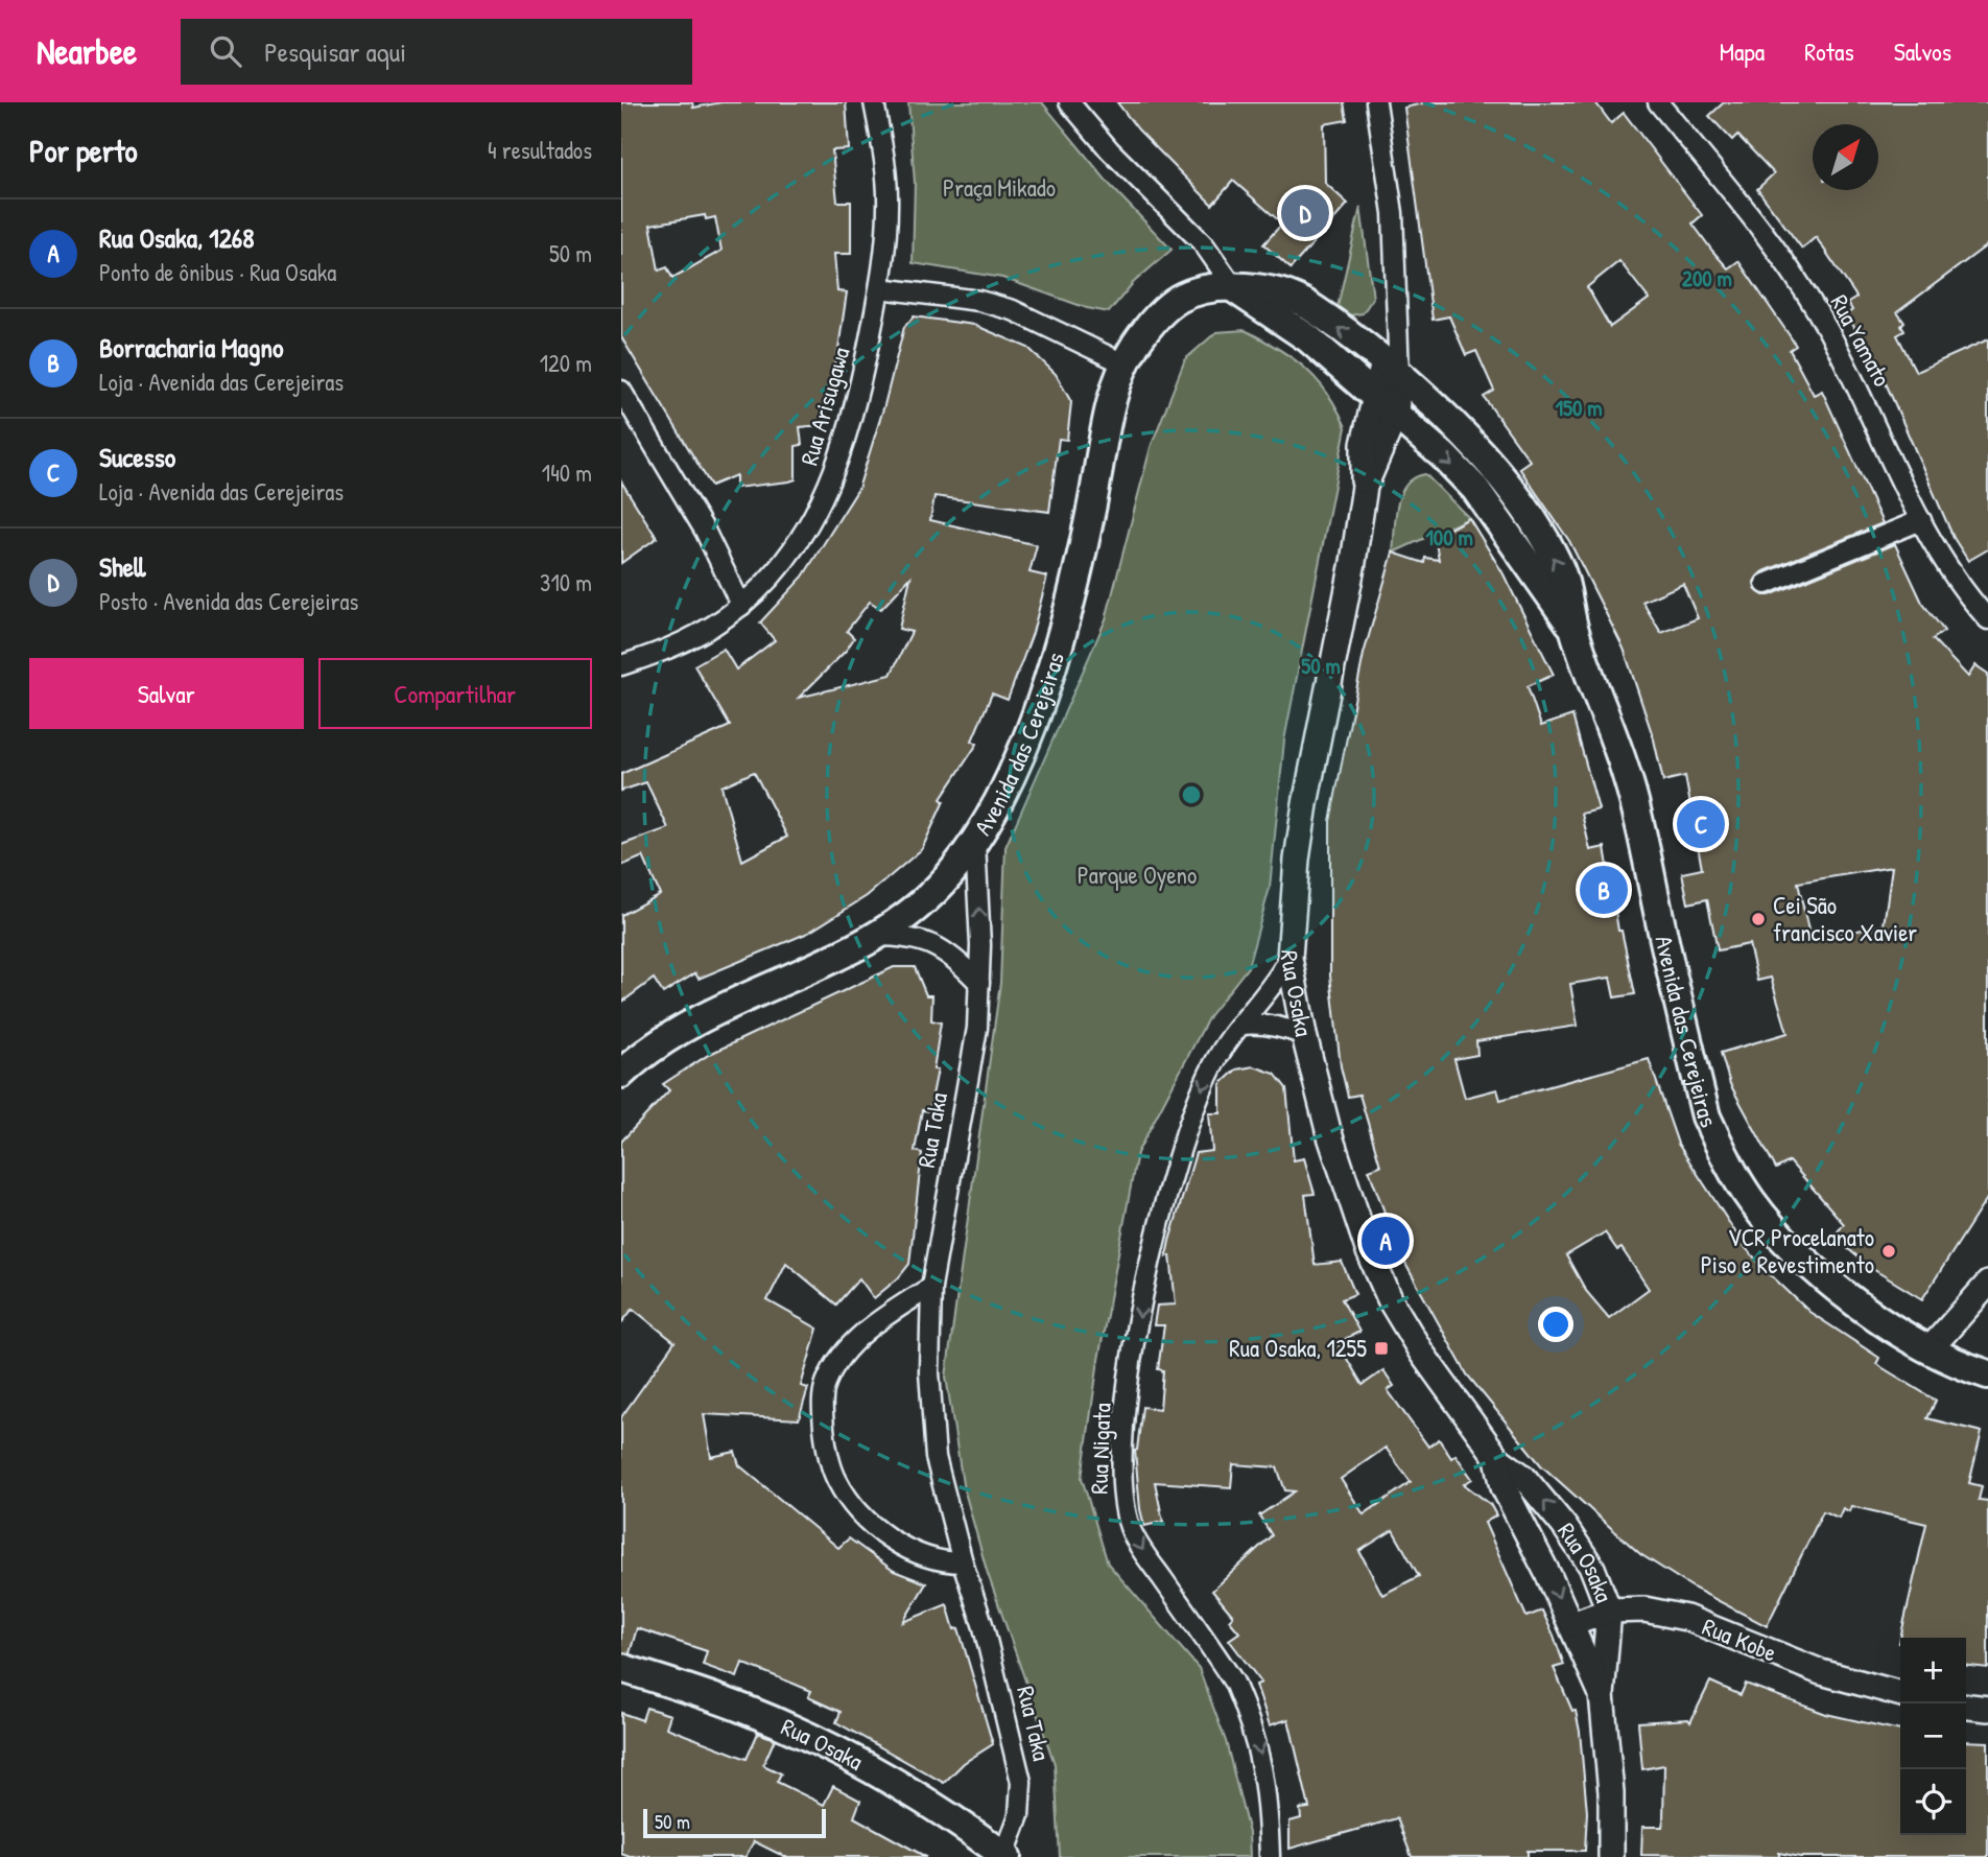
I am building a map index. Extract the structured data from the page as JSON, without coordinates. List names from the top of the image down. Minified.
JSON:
{"streets":{"main road":["Avenida das Cerejeiras","Rua Osaka"],"street":["Rua Yamato","Rua Arisugawa","Rua Taka","Rua Nigata","Rua Kobe"]},"crossings":[["Avenida das Cerejeiras","Rua Osaka"],["Avenida das Cerejeiras","Rua Taka"],["Rua Osaka","Rua Taka"],["Rua Osaka","Rua Nigata"],["Rua Osaka","Rua Kobe"]],"one_way":["Rua Nigata"],"parks":["Praça Mikado","Parque Oyeno"],"places":{"other":["Cei São francisco Xavier","VCR Procelanato Piso e Revestimento"],"transit":["Rua Osaka, 1255"]},"scale_bar":"50 m","north":"top right","page":{"header":"Nearbee","search":"Pesquisar aqui","nav":["Mapa","Rotas","Salvos"],"heading":["Por perto","4 resultados"],"pins":["D","C","B","A"],"list":[{"mark":"A","name":"Rua Osaka, 1268","note":"Ponto de ônibus · Rua Osaka","value":"50 m"},{"mark":"B","name":"Borracharia Magno","note":"Loja · Avenida das Cerejeiras","value":"120 m"},{"mark":"C","name":"Sucesso","note":"Loja · Avenida das Cerejeiras","value":"140 m"},{"mark":"D","name":"Shell","note":"Posto · Avenida das Cerejeiras","value":"310 m"}],"buttons":["Salvar","Compartilhar"],"map_buttons":["+","−"],"scale":"50 m"},"rings":["200 m","150 m","100 m","50 m"]}
